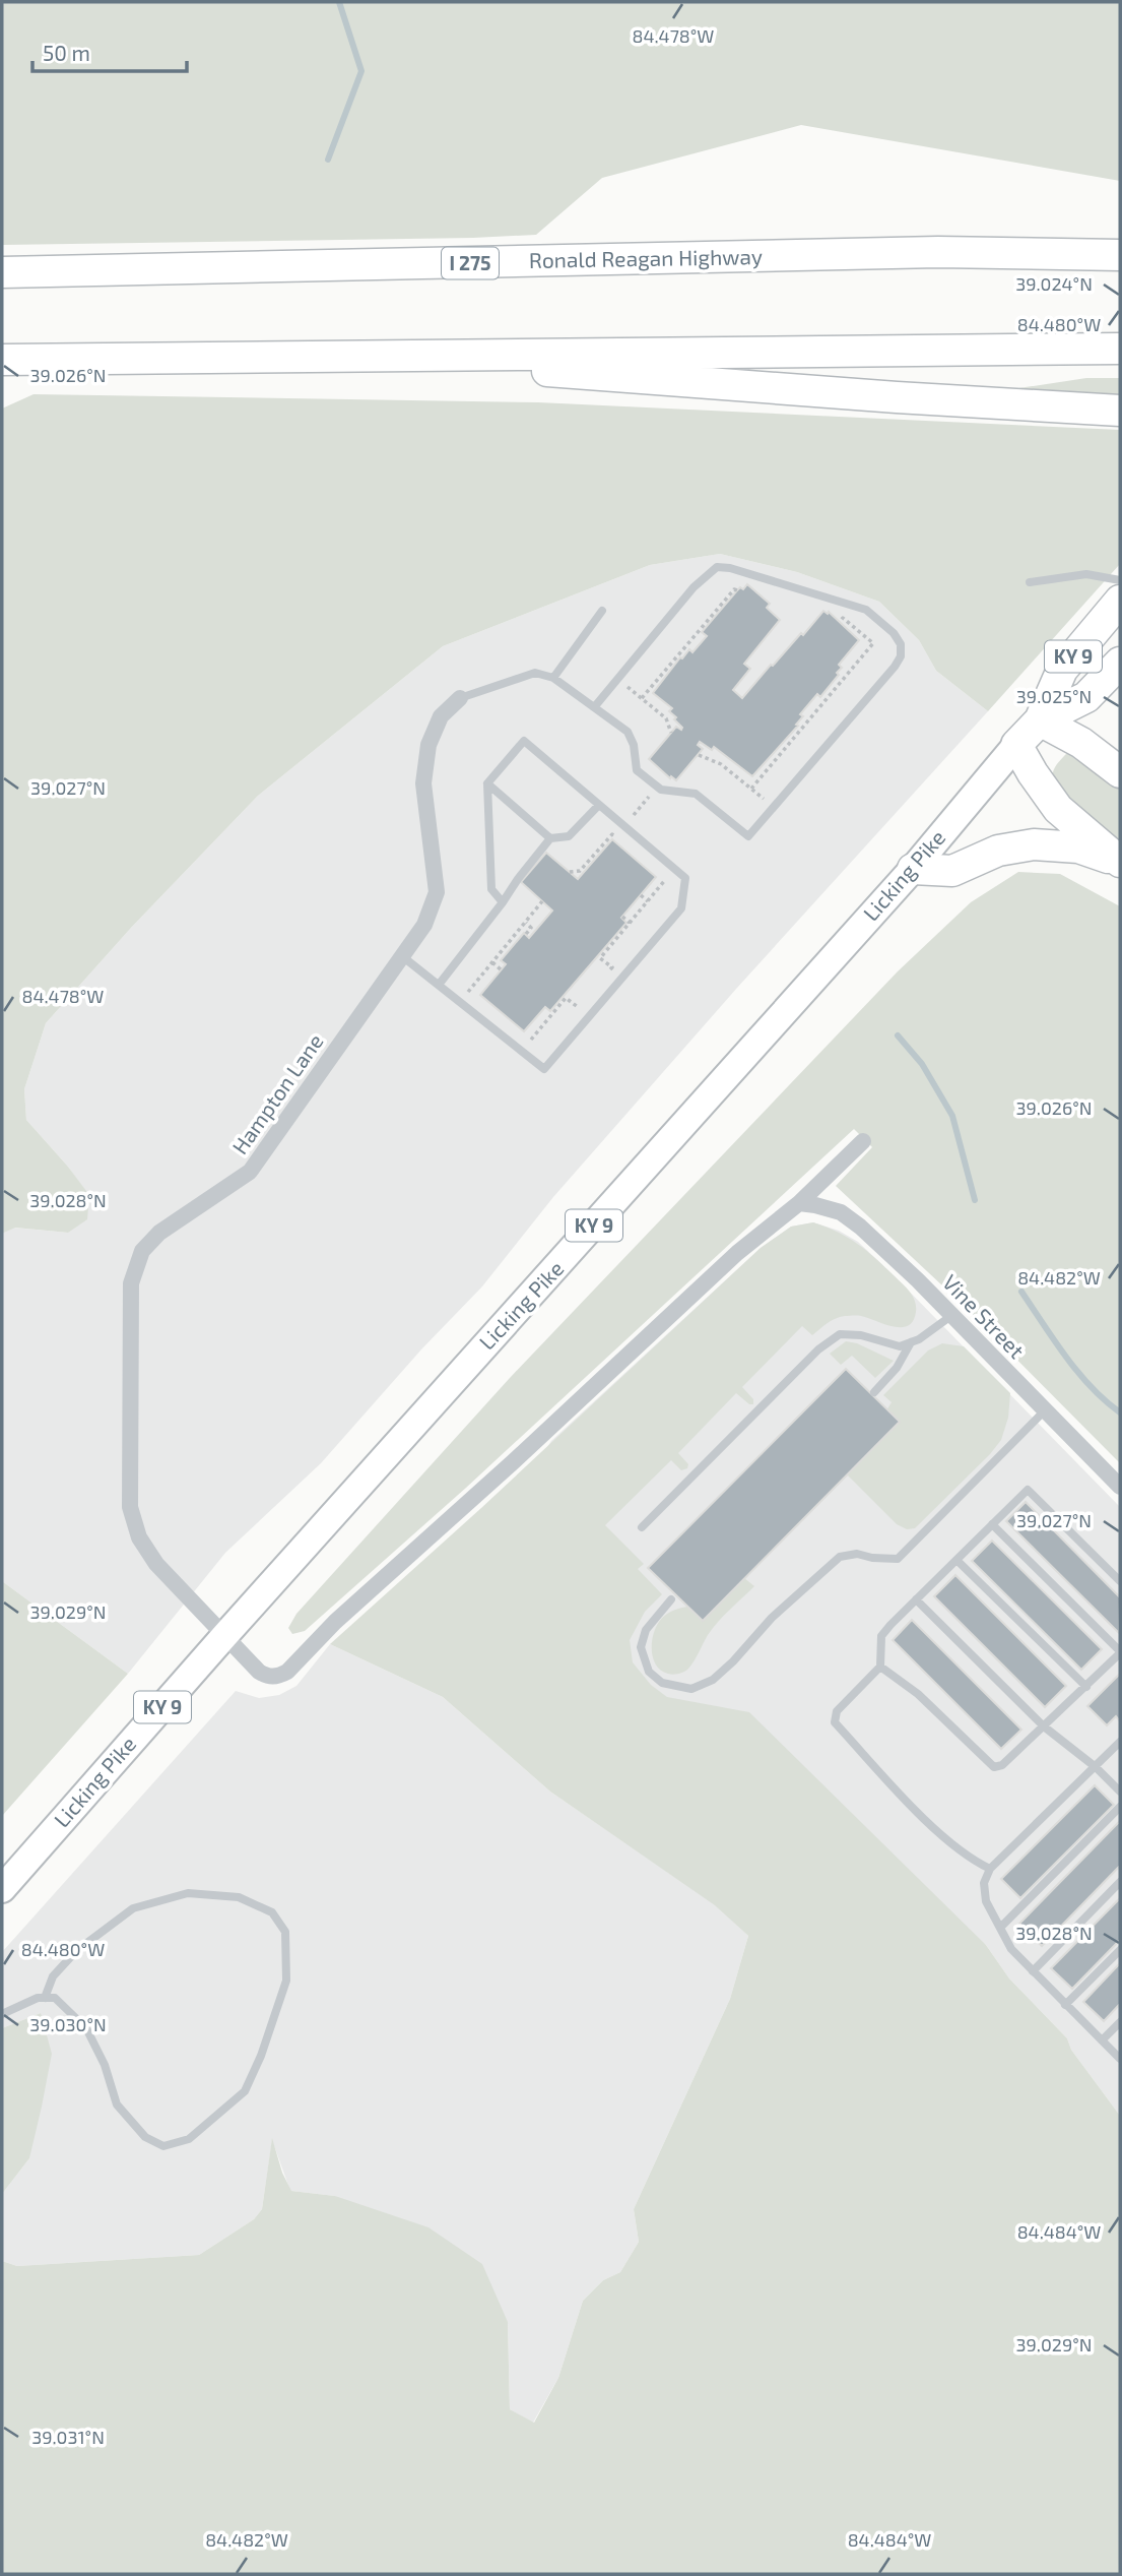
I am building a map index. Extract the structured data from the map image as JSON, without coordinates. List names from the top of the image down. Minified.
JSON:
{"streets":{"highway":["Ronald Reagan Highway","I 275","KY 9","Licking Pike"],"street":["Hampton Lane","Vine Street"]},"crossings":[["Licking Pike","Hampton Lane"],["Hampton Lane","Vine Street"]],"scale_bar":"50 m","coordinates":["84.478°W","39.024°N","84.480°W","39.026°N","39.025°N","39.027°N","39.028°N","84.482°W","39.029°N","39.030°N","84.484°W","39.031°N"]}
